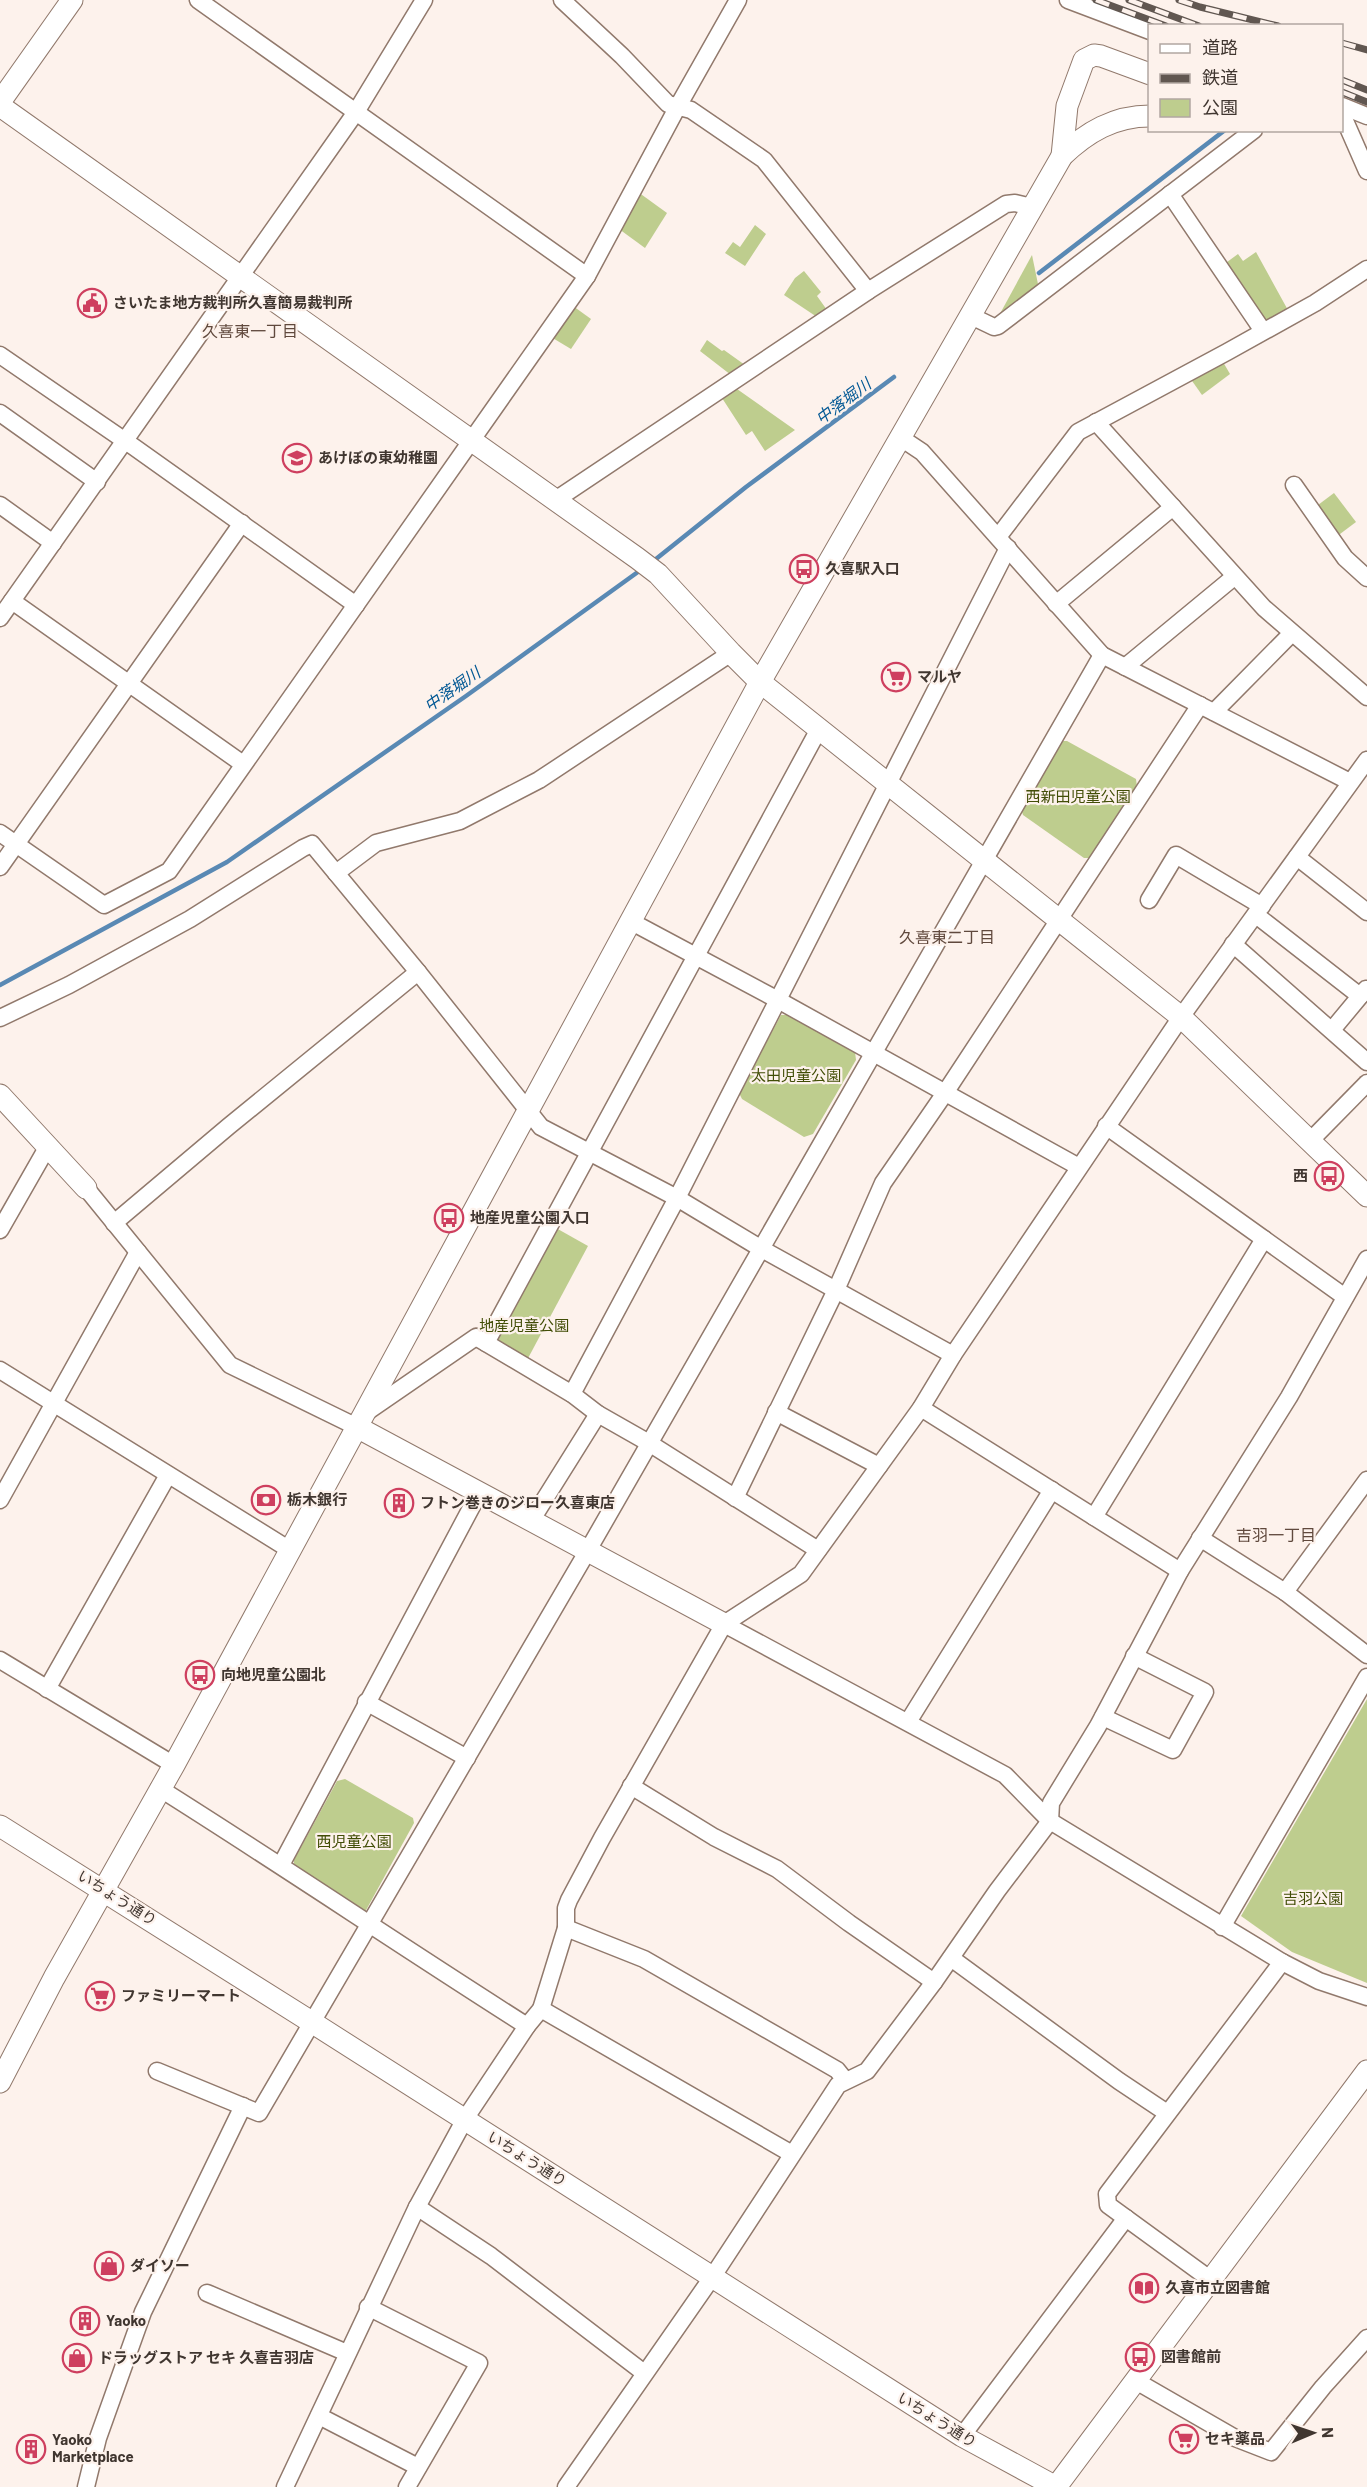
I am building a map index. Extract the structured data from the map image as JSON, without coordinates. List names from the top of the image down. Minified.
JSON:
{"streets":{"street":["いちょう通り"]},"districts":["久喜東一丁目","久喜東二丁目","吉羽一丁目"],"water":["中落堀川"],"parks":["西新田児童公園","太田児童公園","地産児童公園","西児童公園","吉羽公園"],"places":{"public building":["さいたま地方裁判所久喜簡易裁判所"],"school or university":["あけぼの東幼稚園"],"bus stop":["久喜駅入口","西","地産児童公園入口","向地児童公園北","図書館前"],"supermarket":["マルヤ","ファミリーマート","セキ薬品"],"bank":["栃木銀行"],"building":["フトン巻きのジロー久喜東店","Yaoko","Yaoko Marketplace"],"shop":["ダイソー","ドラッグストア セキ 久喜吉羽店"],"library":["久喜市立図書館"]},"legend":["道路","鉄道","公園"],"north":"right"}
